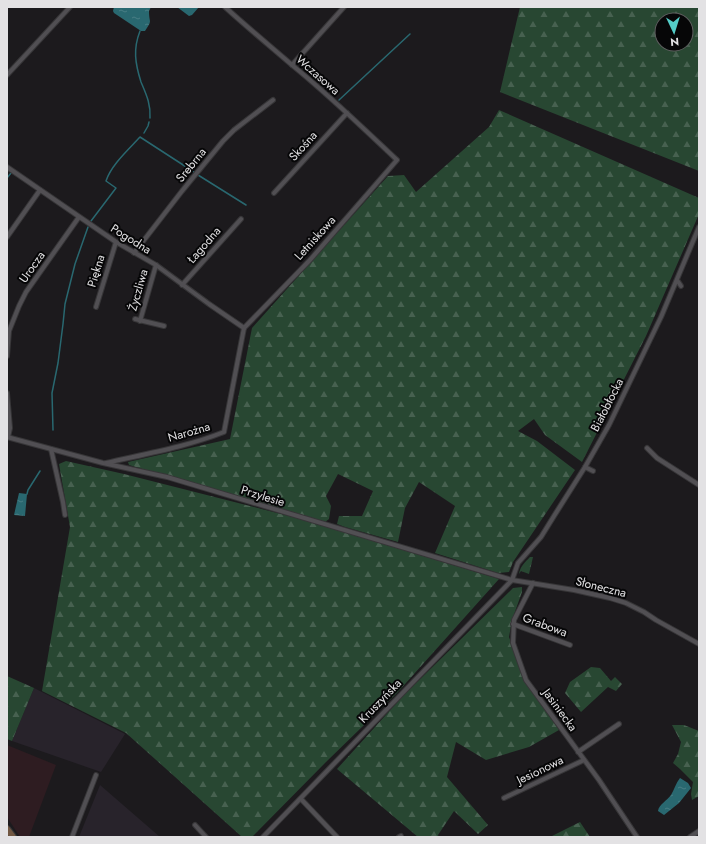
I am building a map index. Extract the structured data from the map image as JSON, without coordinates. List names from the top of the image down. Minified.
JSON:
{"streets":{"street":["Wczasowa","Skośna","Srebrna","Letniskowa","Pogodna","Łagodna","Urocza","Piękna","Życzliwa","Białobłocka","Narożna","Przylesie","Słoneczna","Grabowa","Kruszyńska","Jasiniecka","Jesionowa"]},"crossings":[["Wczasowa","Skośna"],["Wczasowa","Letniskowa"],["Srebrna","Pogodna"],["Letniskowa","Pogodna"],["Letniskowa","Narożna"],["Pogodna","Łagodna"],["Pogodna","Urocza"],["Pogodna","Piękna"],["Pogodna","Życzliwa"],["Pogodna","Narożna"],["Białobłocka","Przylesie"],["Białobłocka","Słoneczna"],["Białobłocka","Kruszyńska"],["Narożna","Przylesie"],["Przylesie","Słoneczna"],["Przylesie","Kruszyńska"],["Słoneczna","Kruszyńska"],["Słoneczna","Jasiniecka"],["Grabowa","Jasiniecka"],["Jasiniecka","Jesionowa"]],"north":"bottom"}
